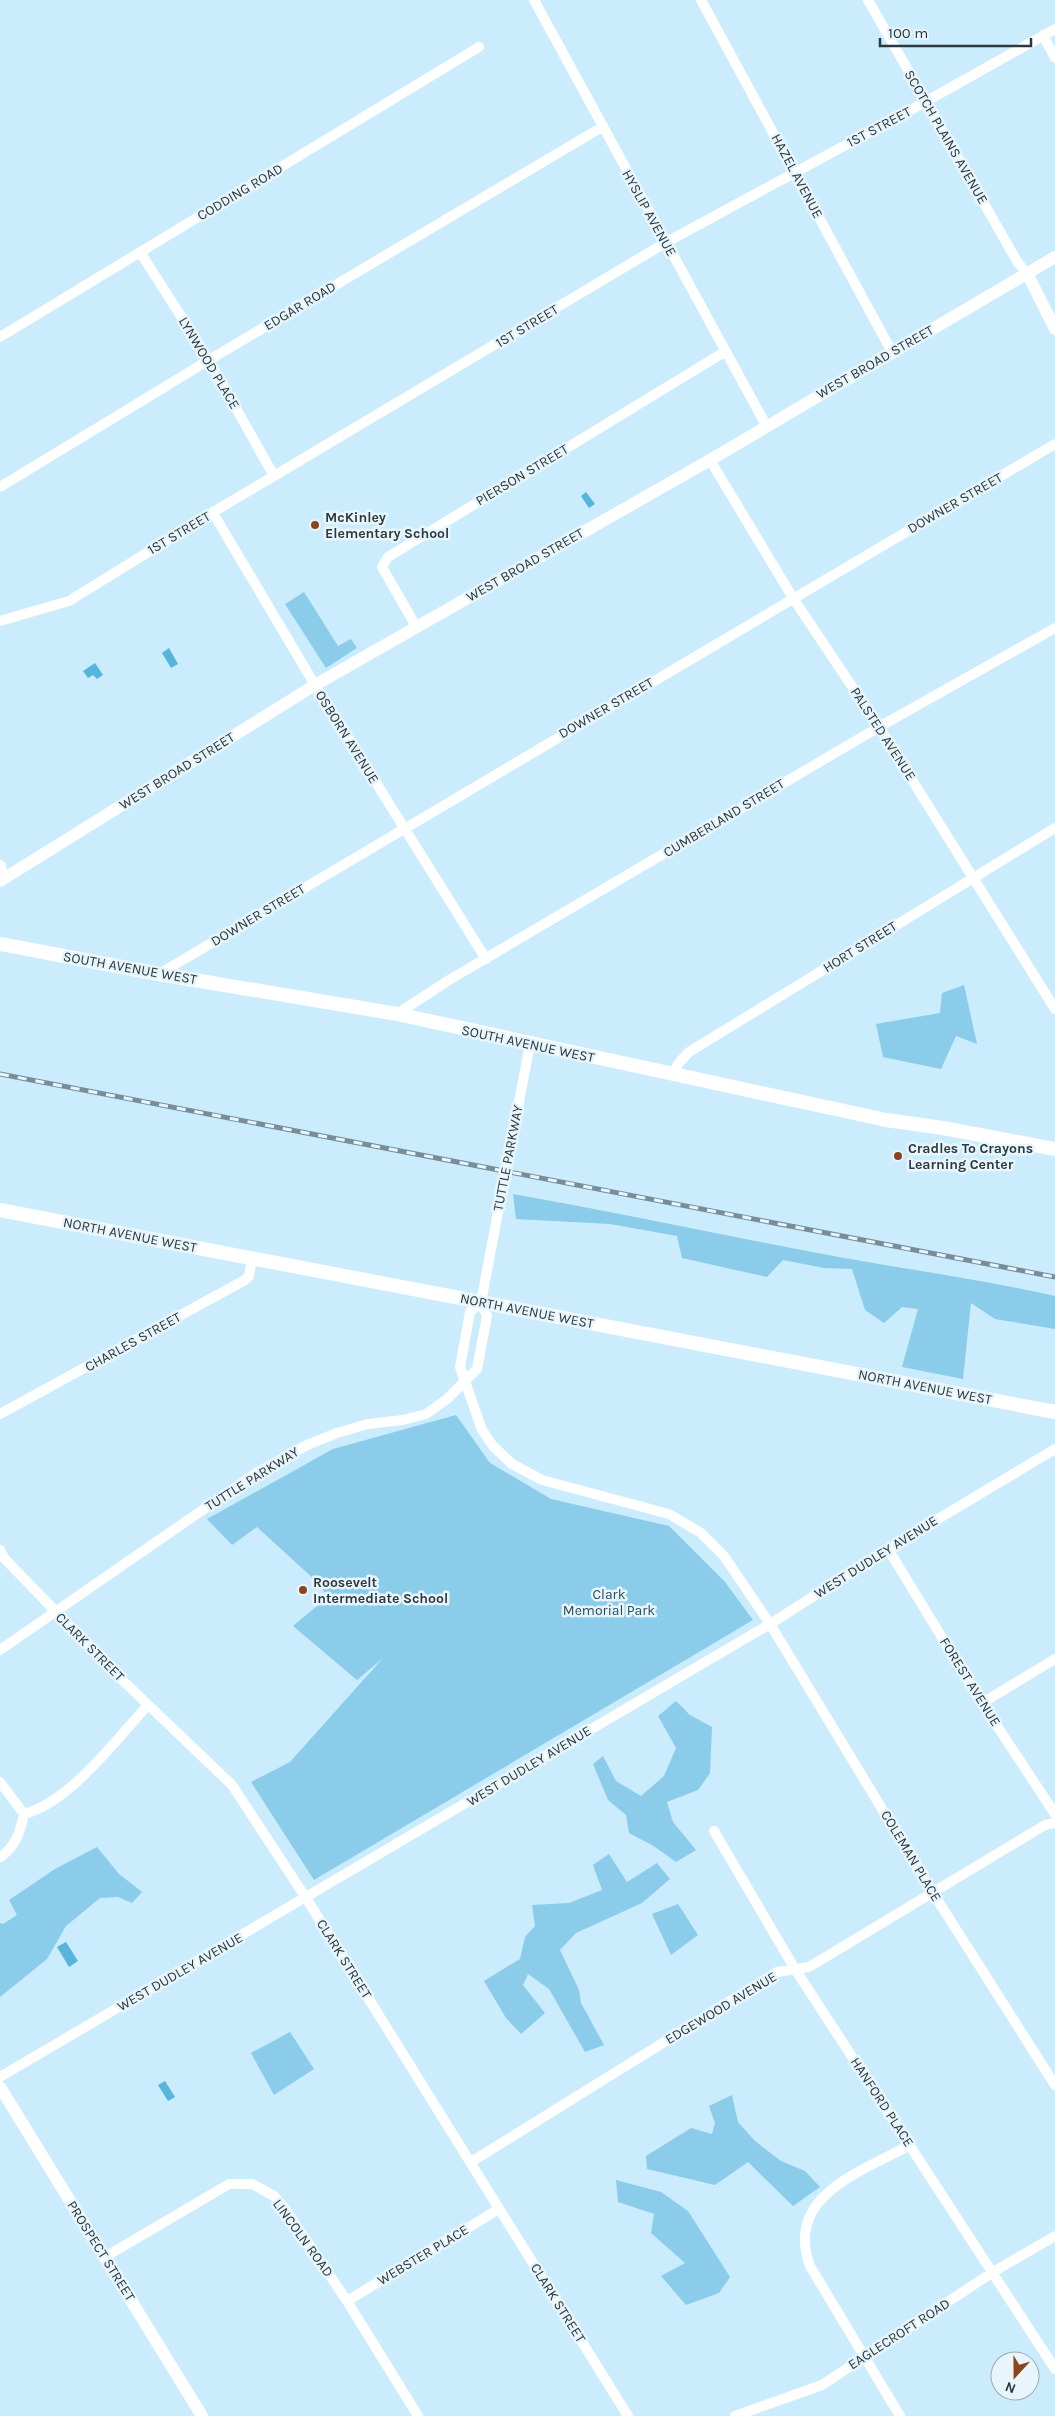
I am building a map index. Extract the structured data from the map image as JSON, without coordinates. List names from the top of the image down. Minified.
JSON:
{"streets":{"main road":["SOUTH AVENUE WEST","NORTH AVENUE WEST"],"street":["1ST STREET","SCOTCH PLAINS AVENUE","HAZEL AVENUE","CODDING ROAD","HYSLIP AVENUE","EDGAR ROAD","WEST BROAD STREET","LYNWOOD PLACE","PIERSON STREET","DOWNER STREET","PALSTED AVENUE","OSBORN AVENUE","CUMBERLAND STREET","HORT STREET","TUTTLE PARKWAY","CHARLES STREET","WEST DUDLEY AVENUE","CLARK STREET","FOREST AVENUE","COLEMAN PLACE","EDGEWOOD AVENUE","HANFORD PLACE","LINCOLN ROAD","PROSPECT STREET","WEBSTER PLACE","EAGLECROFT ROAD"]},"crossings":[["1ST STREET","SCOTCH PLAINS AVENUE"],["1ST STREET","HAZEL AVENUE"],["1ST STREET","HYSLIP AVENUE"],["1ST STREET","LYNWOOD PLACE"],["1ST STREET","OSBORN AVENUE"],["SCOTCH PLAINS AVENUE","WEST BROAD STREET"],["HAZEL AVENUE","WEST BROAD STREET"],["CODDING ROAD","LYNWOOD PLACE"],["HYSLIP AVENUE","EDGAR ROAD"],["HYSLIP AVENUE","WEST BROAD STREET"],["HYSLIP AVENUE","PIERSON STREET"],["EDGAR ROAD","LYNWOOD PLACE"],["WEST BROAD STREET","PIERSON STREET"],["WEST BROAD STREET","PALSTED AVENUE"],["WEST BROAD STREET","OSBORN AVENUE"],["DOWNER STREET","PALSTED AVENUE"],["DOWNER STREET","OSBORN AVENUE"],["DOWNER STREET","SOUTH AVENUE WEST"],["PALSTED AVENUE","CUMBERLAND STREET"],["PALSTED AVENUE","HORT STREET"],["OSBORN AVENUE","CUMBERLAND STREET"],["CUMBERLAND STREET","SOUTH AVENUE WEST"],["HORT STREET","SOUTH AVENUE WEST"],["SOUTH AVENUE WEST","TUTTLE PARKWAY"],["TUTTLE PARKWAY","NORTH AVENUE WEST"],["TUTTLE PARKWAY","WEST DUDLEY AVENUE"],["TUTTLE PARKWAY","CLARK STREET"],["TUTTLE PARKWAY","COLEMAN PLACE"],["NORTH AVENUE WEST","CHARLES STREET"],["WEST DUDLEY AVENUE","CLARK STREET"],["WEST DUDLEY AVENUE","FOREST AVENUE"],["WEST DUDLEY AVENUE","COLEMAN PLACE"],["CLARK STREET","EDGEWOOD AVENUE"],["CLARK STREET","WEBSTER PLACE"],["COLEMAN PLACE","EDGEWOOD AVENUE"],["EDGEWOOD AVENUE","HANFORD PLACE"],["HANFORD PLACE","EAGLECROFT ROAD"],["LINCOLN ROAD","PROSPECT STREET"],["LINCOLN ROAD","WEBSTER PLACE"]],"parks":["Clark Memorial Park"],"places":["McKinley Elementary School","Cradles To Crayons Learning Center","Roosevelt Intermediate School"],"scale_bar":"100 m","north":"bottom"}
